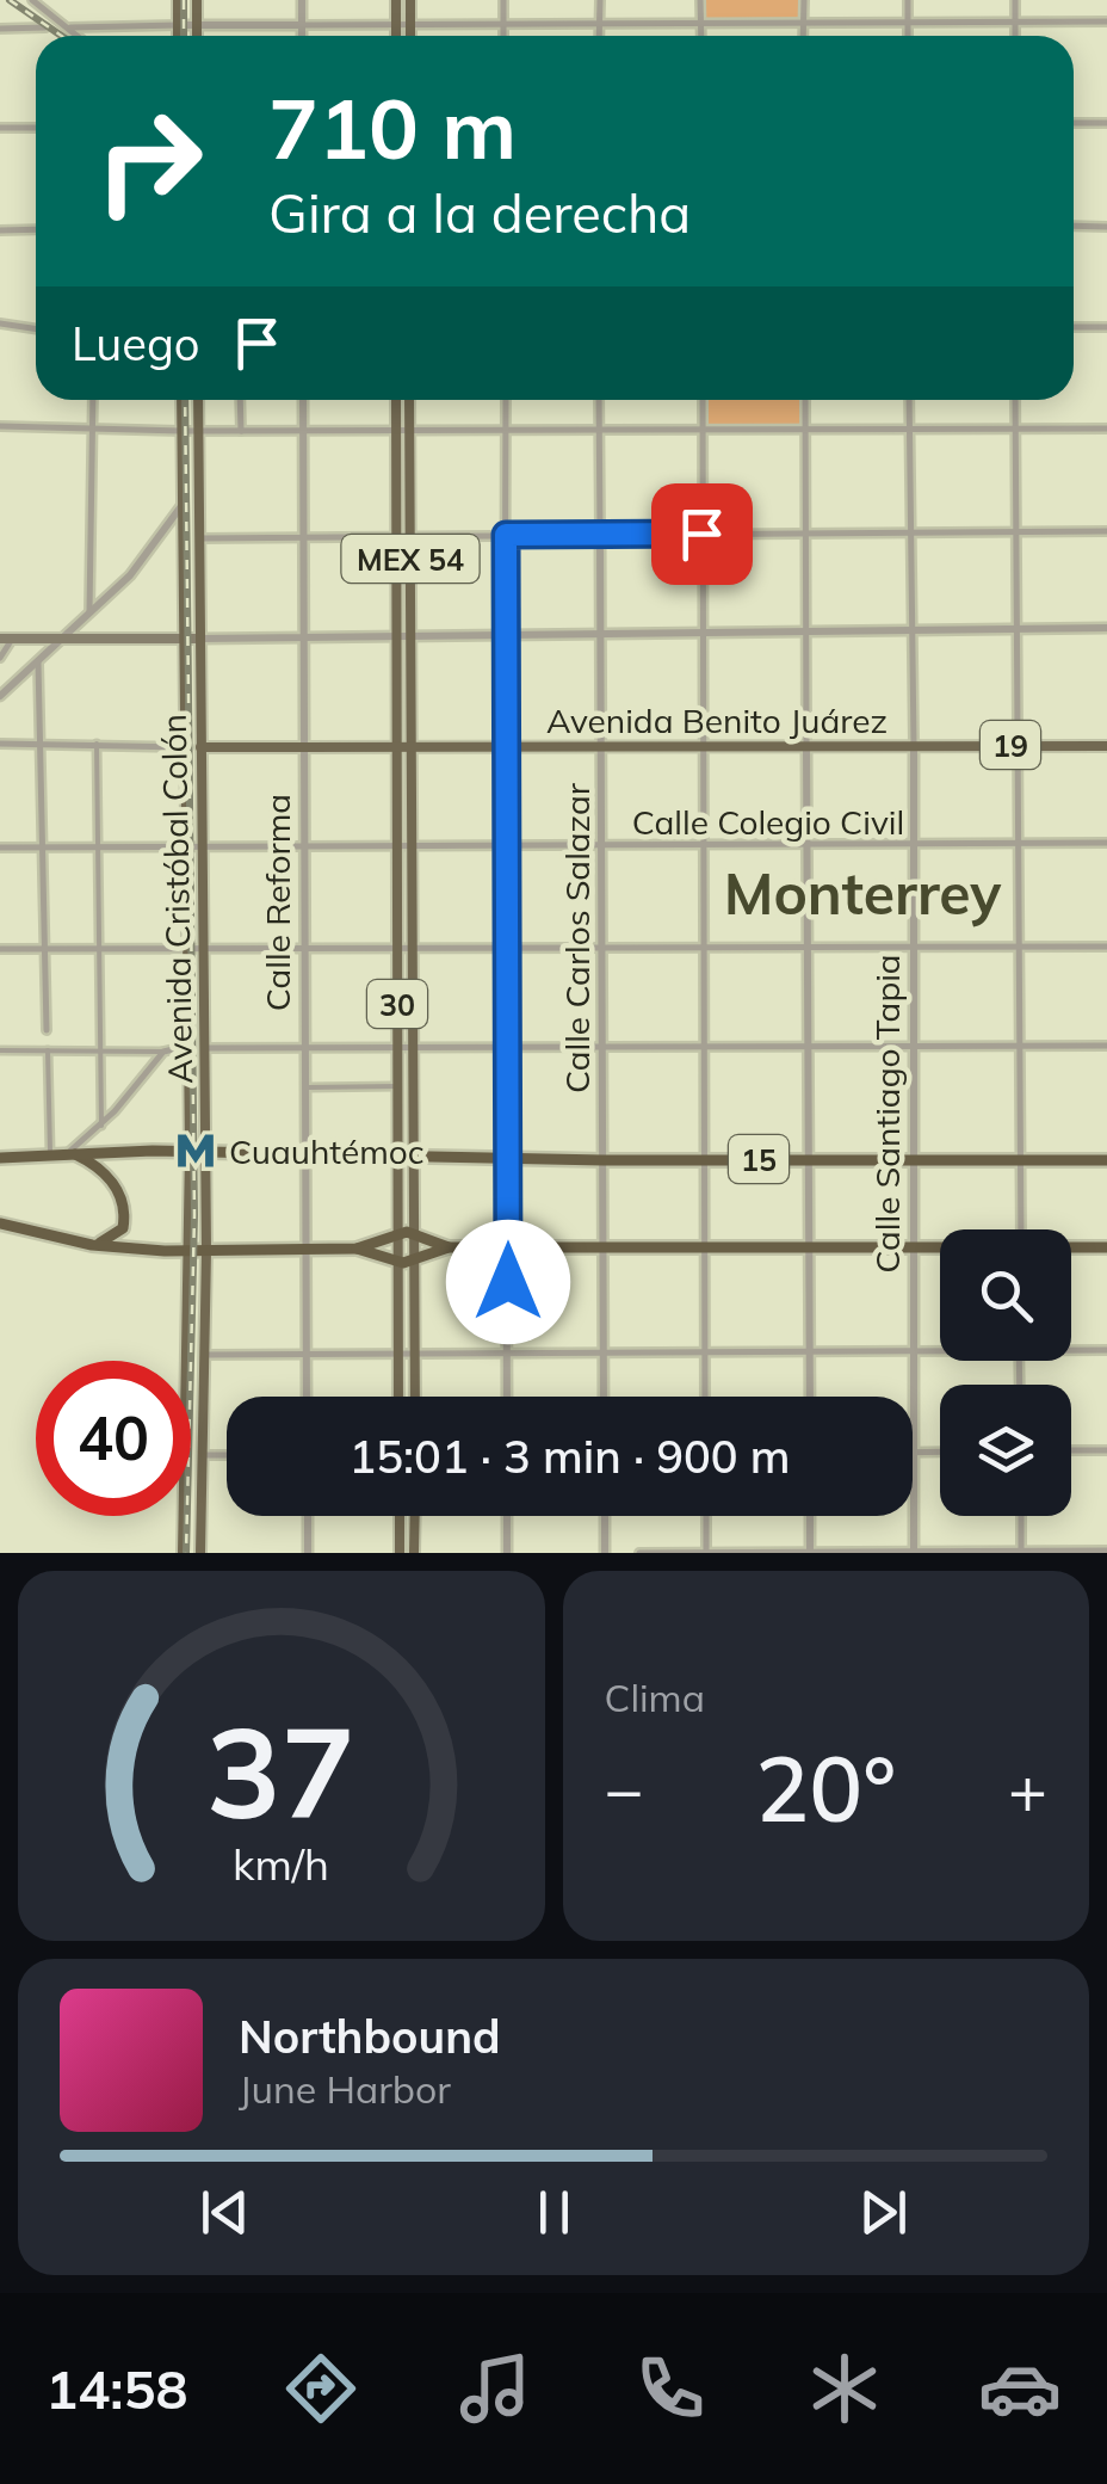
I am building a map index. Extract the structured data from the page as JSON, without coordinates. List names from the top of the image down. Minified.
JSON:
{"streets":{"highway":["15"],"main road":["MEX 54","Avenida Benito Juárez","19","Avenida Cristóbal Colón","30"],"street":["Calle Colegio Civil","Calle Reforma","Calle Carlos Salazar","Calle Santiago Tapia"]},"crossings":[["MEX 54","Avenida Benito Juárez"],["MEX 54","30"],["Avenida Benito Juárez","19"],["Avenida Benito Juárez","Avenida Cristóbal Colón"],["Avenida Benito Juárez","Calle Reforma"],["Avenida Benito Juárez","Calle Carlos Salazar"],["Avenida Benito Juárez","30"],["Avenida Benito Juárez","Calle Santiago Tapia"],["19","Avenida Cristóbal Colón"],["Calle Colegio Civil","Avenida Cristóbal Colón"],["Calle Colegio Civil","Calle Reforma"],["Calle Colegio Civil","Calle Carlos Salazar"],["Calle Colegio Civil","30"],["Calle Colegio Civil","Calle Santiago Tapia"],["Avenida Cristóbal Colón","15"],["Calle Reforma","15"],["Calle Carlos Salazar","15"],["30","15"],["Calle Santiago Tapia","15"]],"districts":["Monterrey"],"places":{"metro station":["Cuauhtémoc"]},"page":{"turn":["710 m","Gira a la derecha"],"then":"Luego","limit":"40","trip":"15:01 · 3 min · 900 m","tile":"Clima","heat":["−","20°","+"],"song":["Northbound","June Harbor"],"tabs":"14:58","gauge":["37","km/h"]}}
